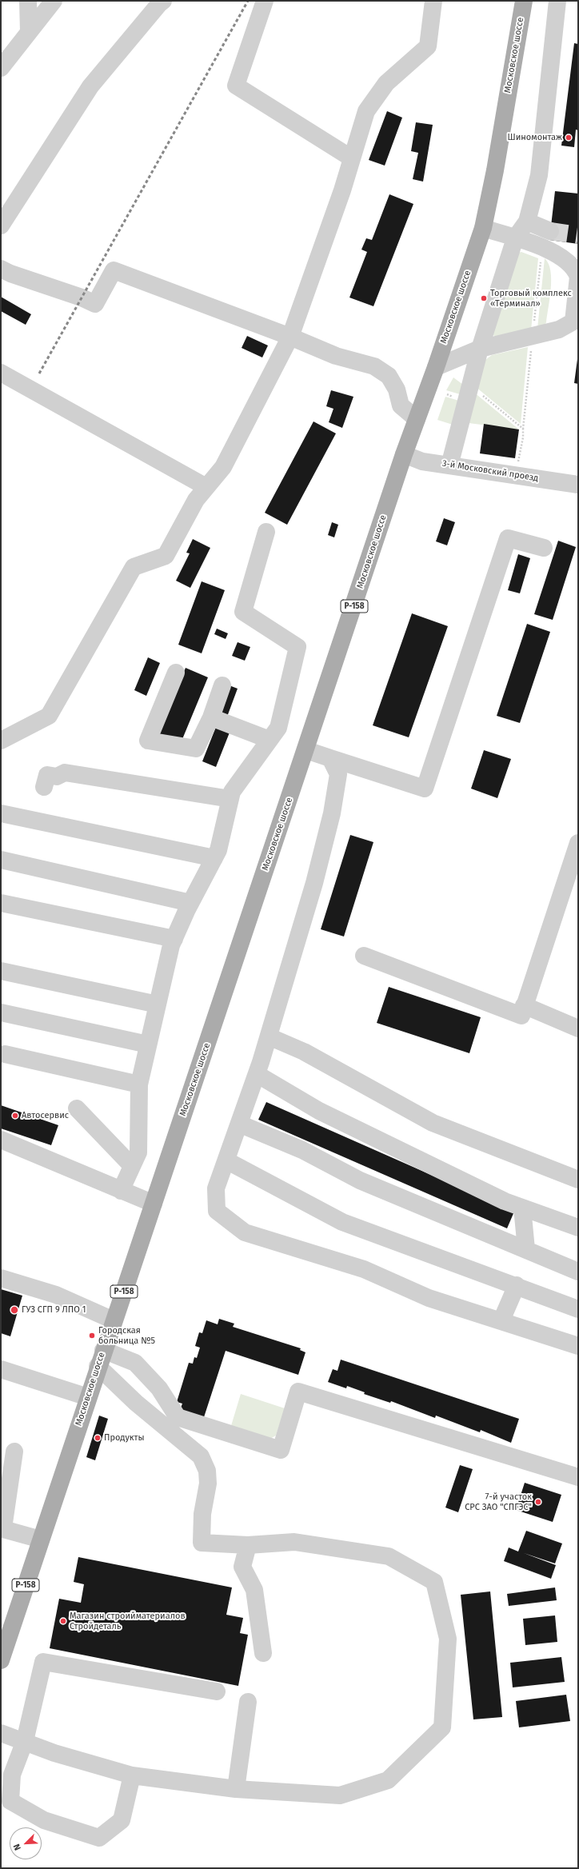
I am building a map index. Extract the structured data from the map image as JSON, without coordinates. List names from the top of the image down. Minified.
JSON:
{"streets":{"main road":["Московское шоссе","Р-158"],"street":["3-й Московский проезд"]},"crossings":[["Московское шоссе","3-й Московский проезд"]],"places":["Шиномонтаж","Торговый комплекс «Терминал»","Автосервис","ГУЗ СГП 9 ЛПО 1","Городская больница №5","Продукты","7-й участок СРС ЗАО \"СПГЭС\"","Магазин строийматериалов Стройдеталь"],"north":"bottom left"}
